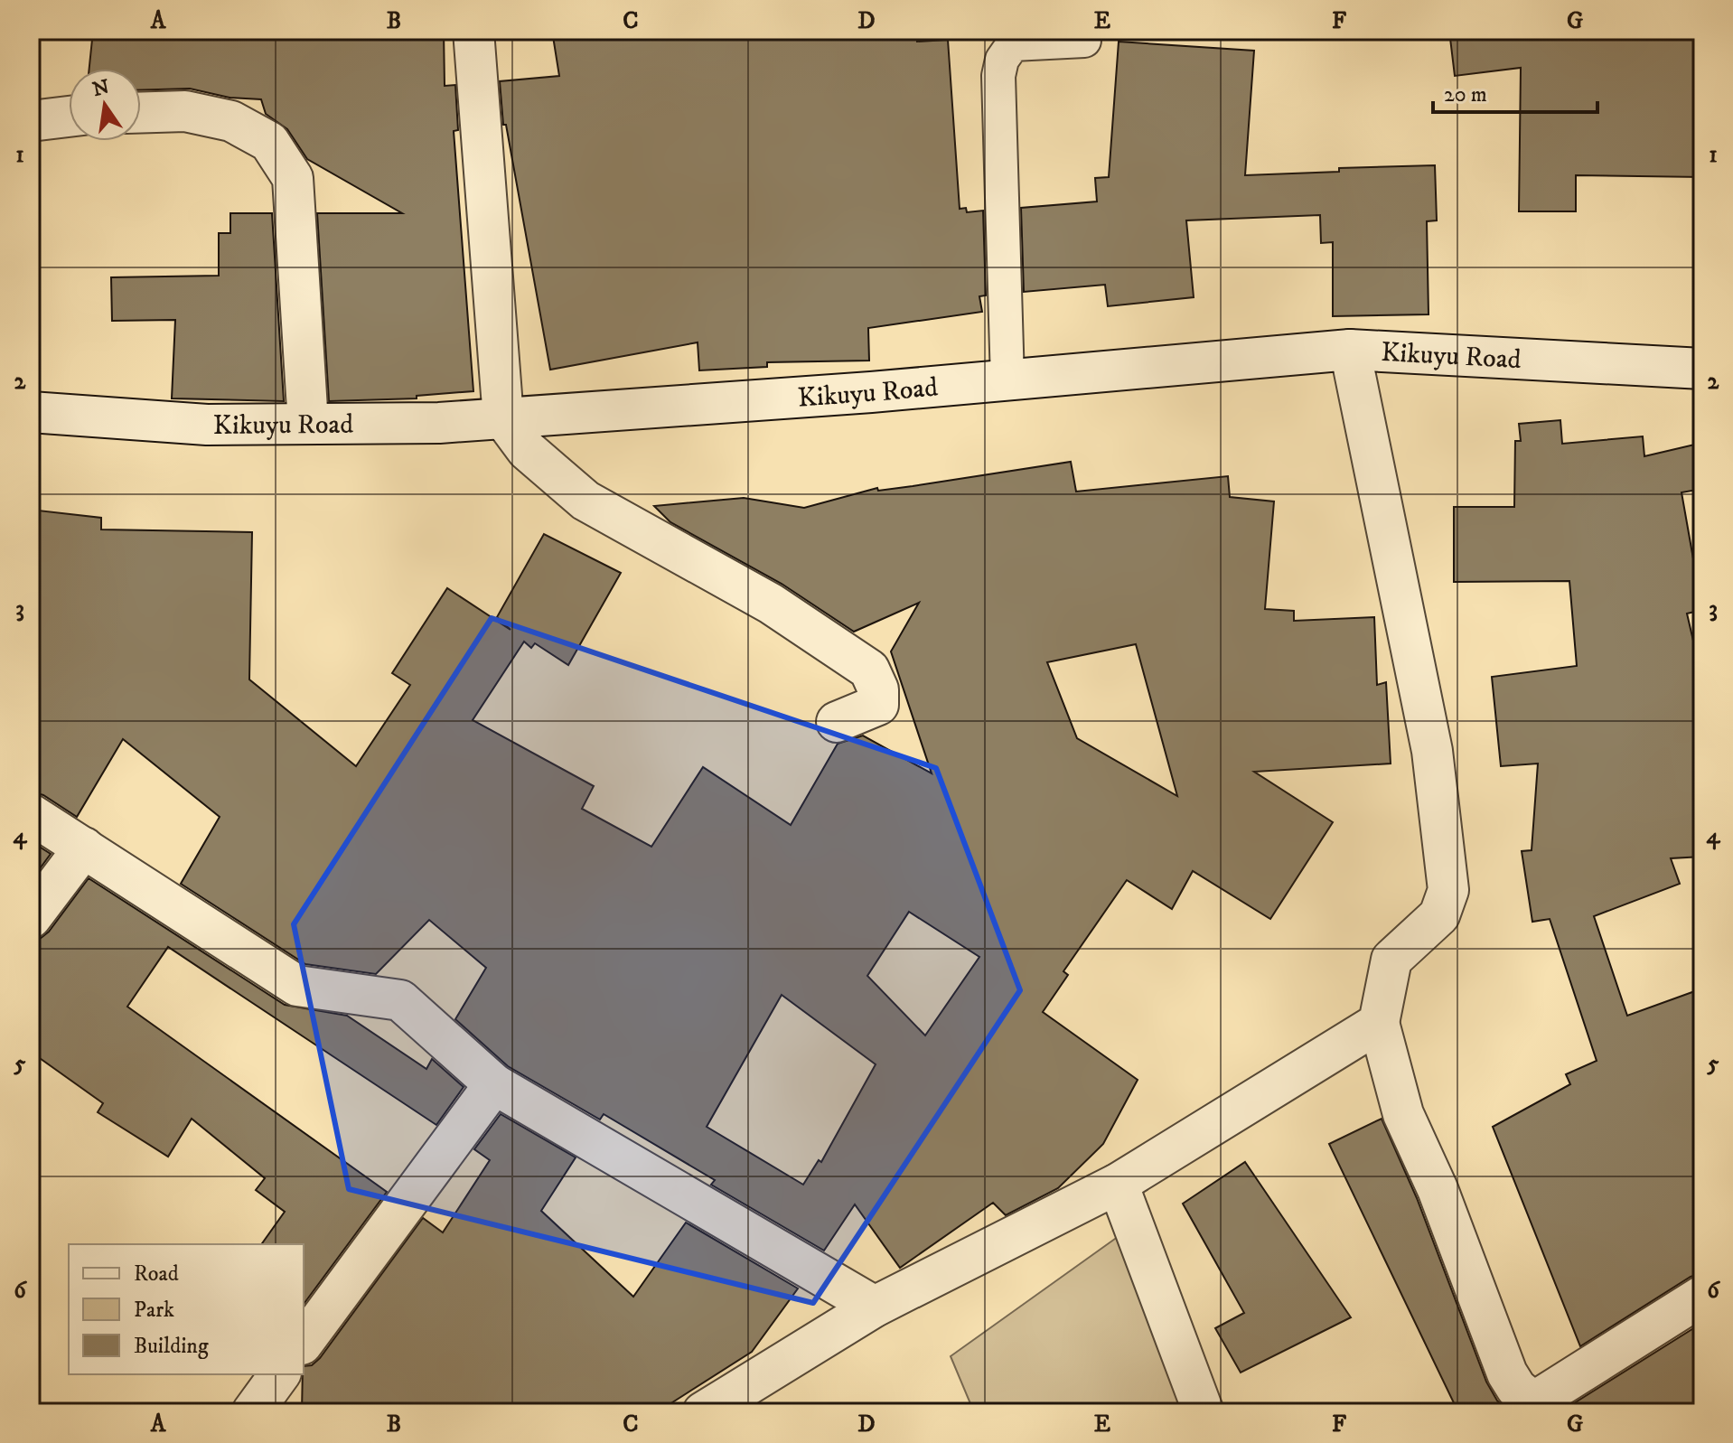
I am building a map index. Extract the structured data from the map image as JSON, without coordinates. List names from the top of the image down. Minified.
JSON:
{"streets":{"street":["Kikuyu Road"]},"legend":["Road","Park","Building"],"scale_bar":"20 m","north":"top","grid":{"columns":["A","B","C","D","E","F","G"],"rows":["1","2","3","4","5","6"]}}
